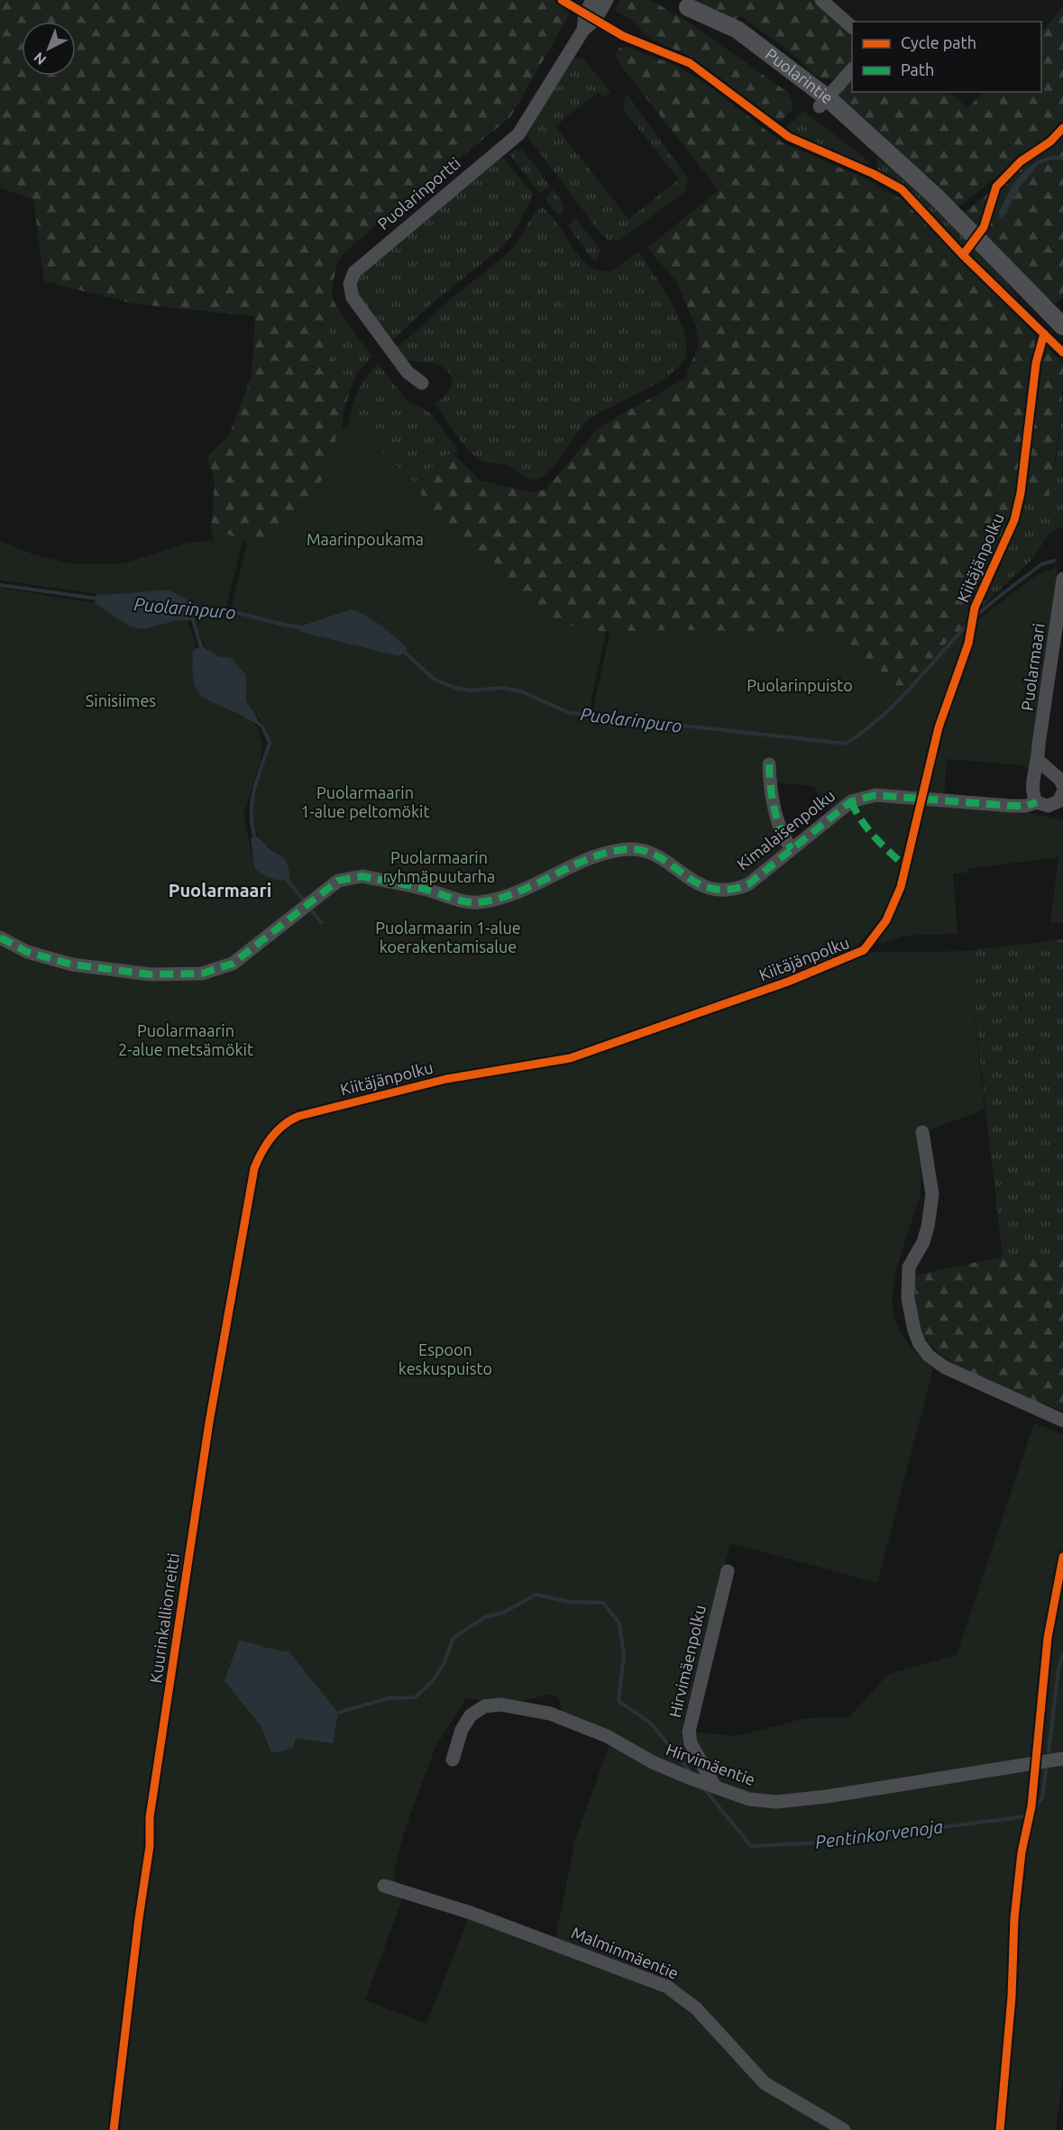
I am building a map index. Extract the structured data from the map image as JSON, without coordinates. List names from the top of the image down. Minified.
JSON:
{"streets":{"main road":["Puolarintie"],"street":["Puolarinportti","Puolarmaari","Kimalaisenpolku","Hirvimäenpolku","Hirvimäentie","Malminmäentie"],"cycle path":["Kiitäjänpolku"]},"crossings":[["Puolarmaari","Kimalaisenpolku"],["Hirvimäenpolku","Hirvimäentie"]],"districts":["Puolarmaari"],"water":["Puolarinpuro","Pentinkorvenoja"],"parks":["Maarinpoukama","Puolarinpuisto","Sinisiimes","Puolarmaarin 1-alue peltomökit","Puolarmaarin ryhmäpuutarha","Puolarmaarin 1-alue koerakentamisalue","Puolarmaarin 2-alue metsämökit","Espoon keskuspuisto"],"legend":["Cycle path","Path"],"north":"bottom left"}
